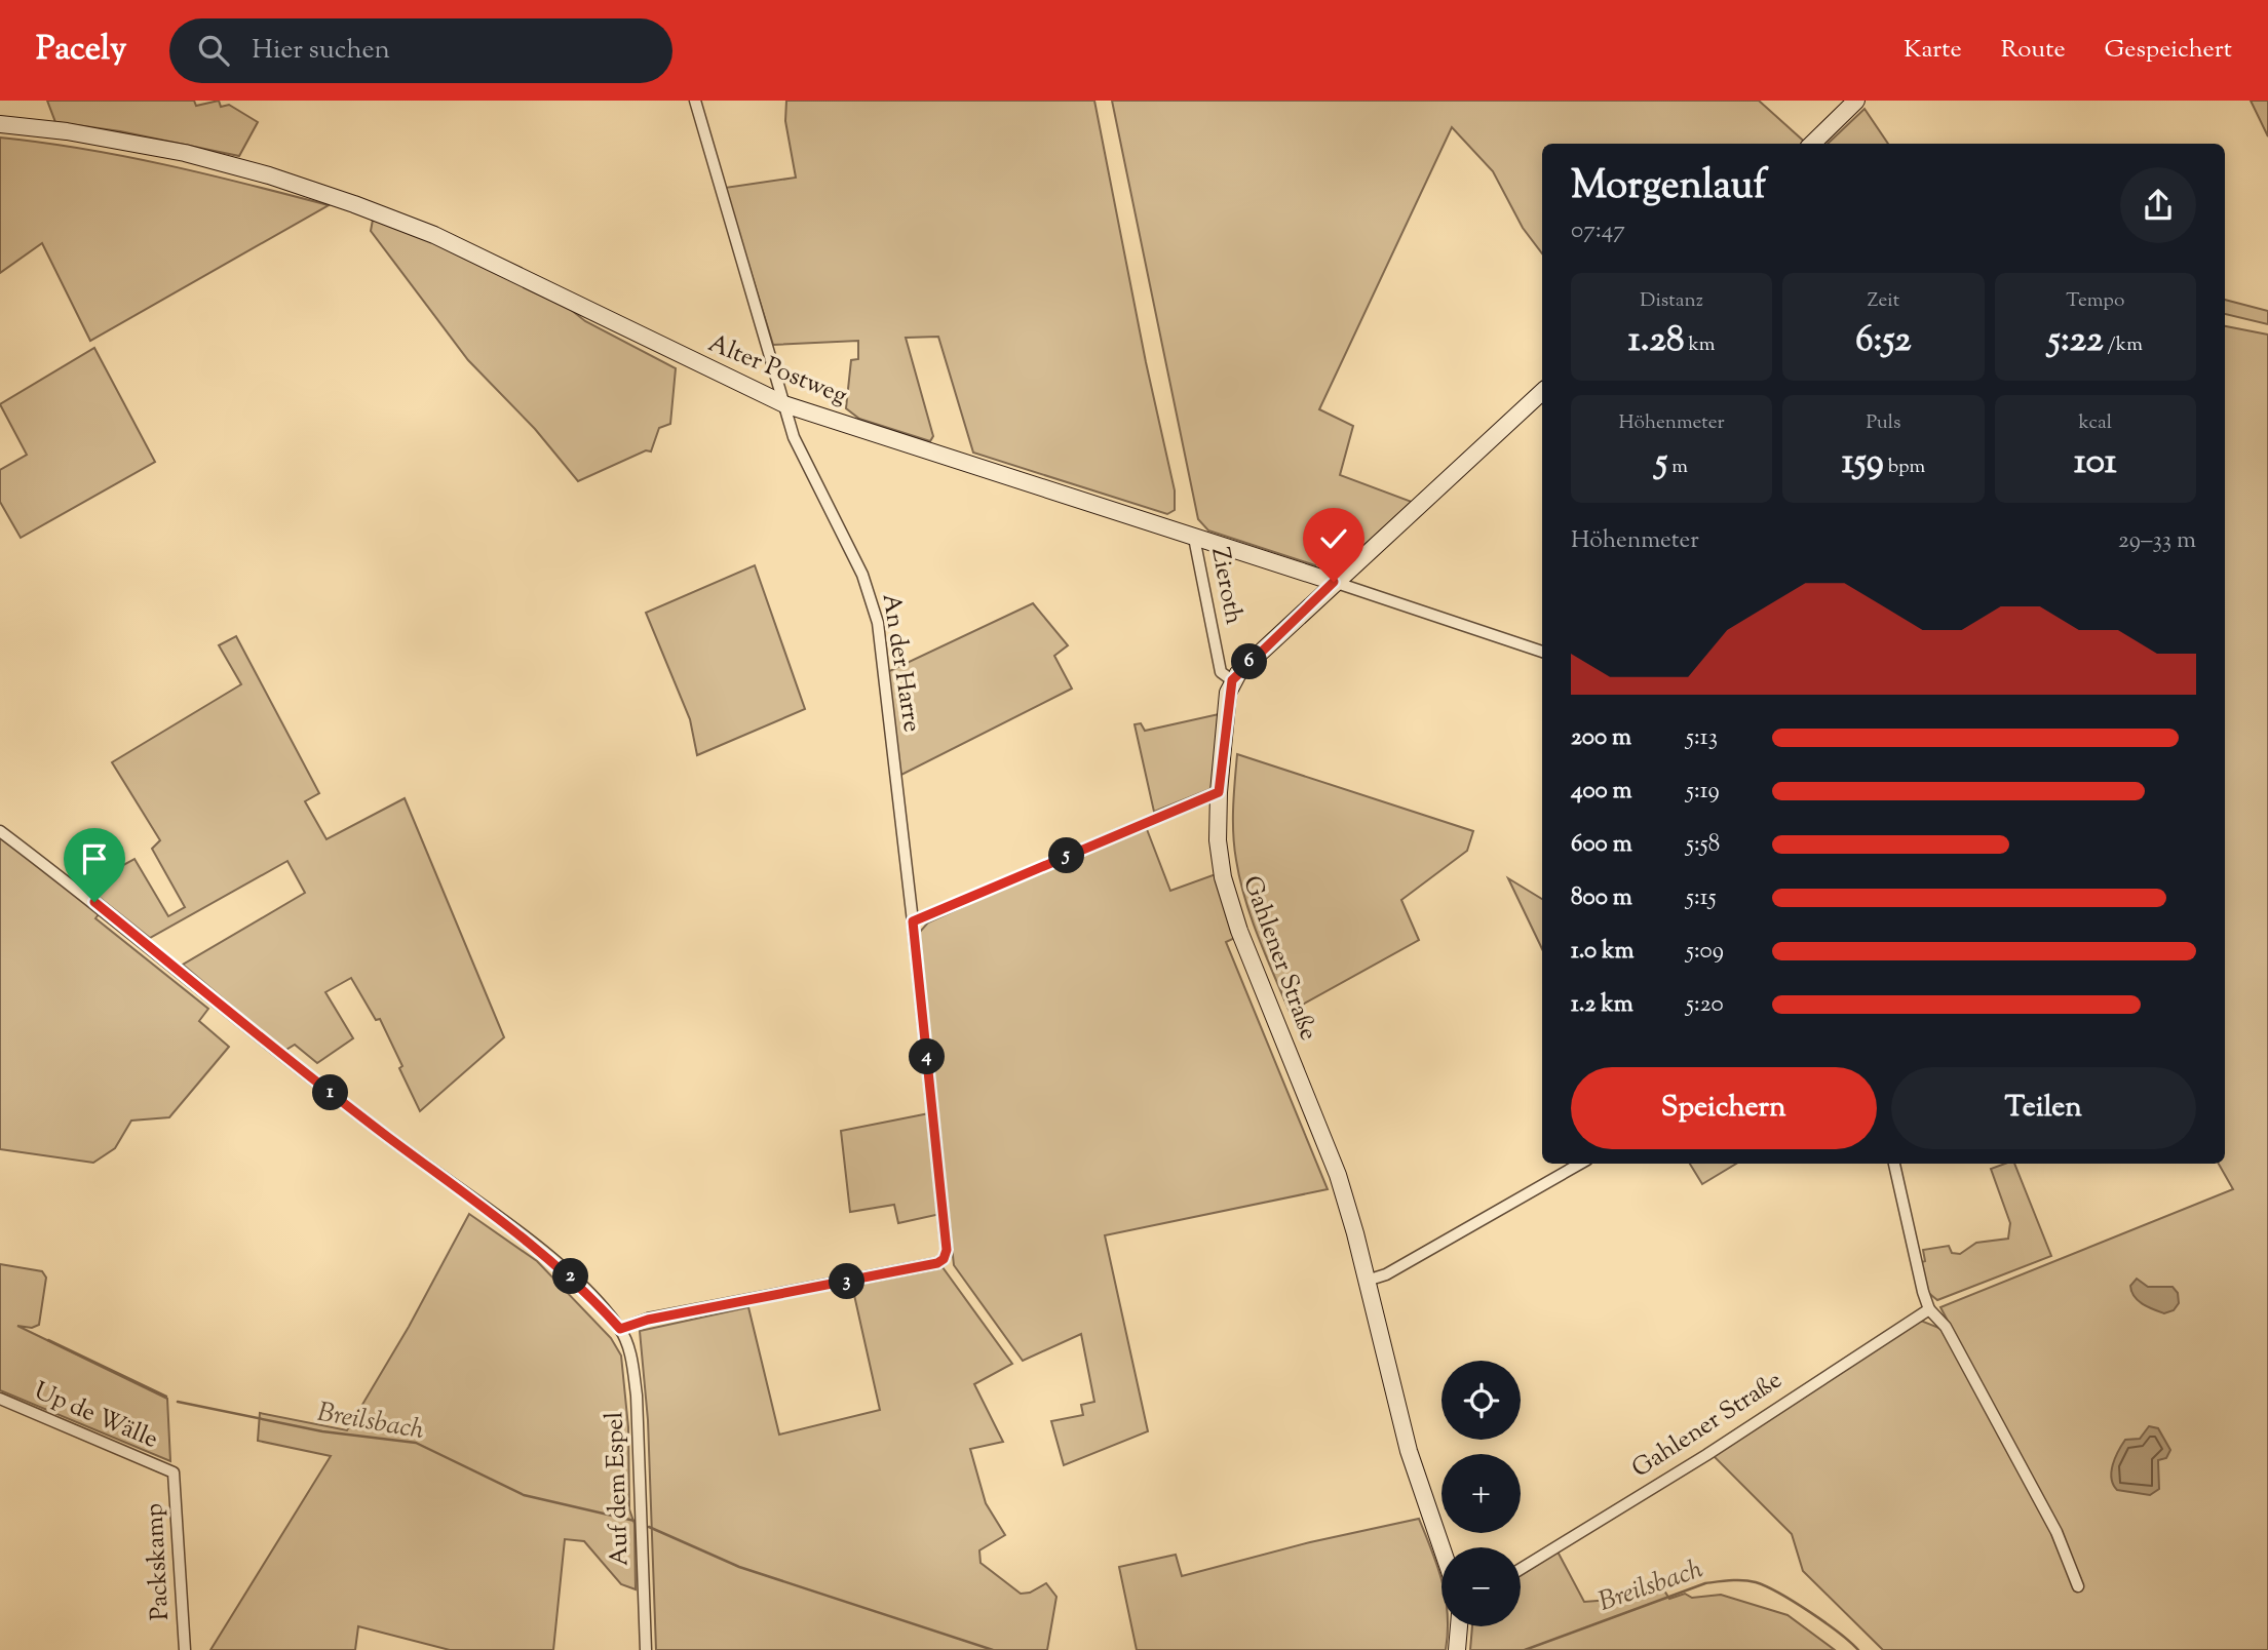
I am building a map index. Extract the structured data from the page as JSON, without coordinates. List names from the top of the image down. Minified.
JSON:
{"streets":{"main road":["Alter Postweg","Gahlener Straße"],"street":["Zieroth","An der Harre","Up de Wälle","Auf dem Espel","Packskamp"]},"crossings":[["Alter Postweg","Zieroth"],["Alter Postweg","An der Harre"],["Zieroth","Gahlener Straße"],["An der Harre","Auf dem Espel"],["Up de Wälle","Packskamp"]],"water":["Breilsbach"],"page":{"header":"Pacely","search":"Hier suchen","nav":["Karte","Route","Gespeichert"],"heading":["Morgenlauf","07:47"],"stats":[["Distanz","1.28 km"],["Zeit","6:52"],["Tempo","5:22 /km"],["Höhenmeter","5 m"],["Puls","159 bpm"],["kcal","101"]],"chart":["Höhenmeter","29–33 m"],"pins":["6","5","4","1","2","3"],"list":[{"name":"200 m","note":"5:13"},{"name":"400 m","note":"5:19"},{"name":"600 m","note":"5:58"},{"name":"800 m","note":"5:15"},{"name":"1.0 km","note":"5:09"},{"name":"1.2 km","note":"5:20"}],"buttons":["Speichern","Teilen"],"map_buttons":["+","−"]}}
